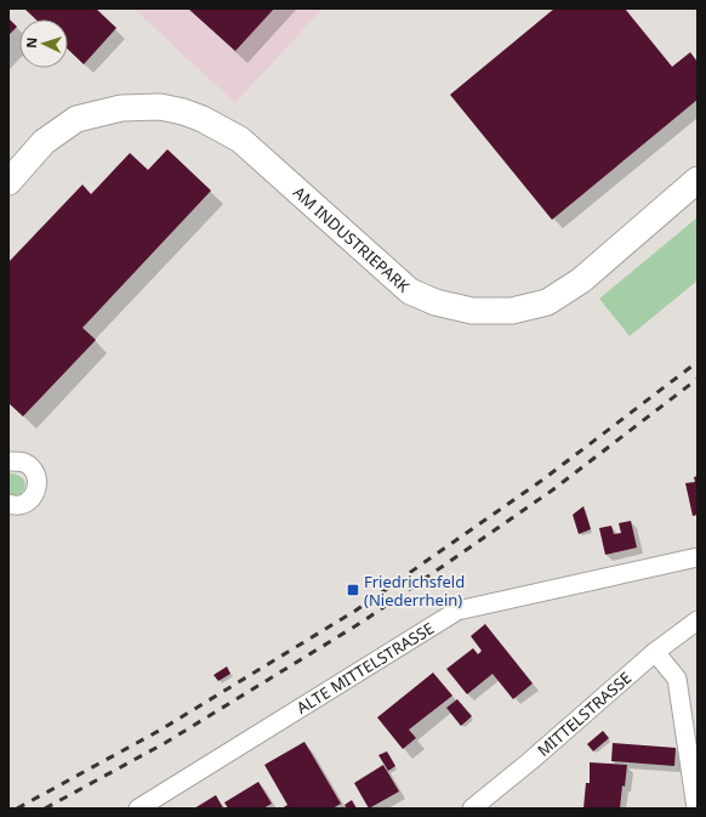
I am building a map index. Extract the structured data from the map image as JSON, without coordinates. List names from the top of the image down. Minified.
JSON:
{"streets":{"street":["AM INDUSTRIEPARK","ALTE MITTELSTRASSE","MITTELSTRASSE"]},"places":{"transit":["Friedrichsfeld (Niederrhein)"]},"north":"left"}
